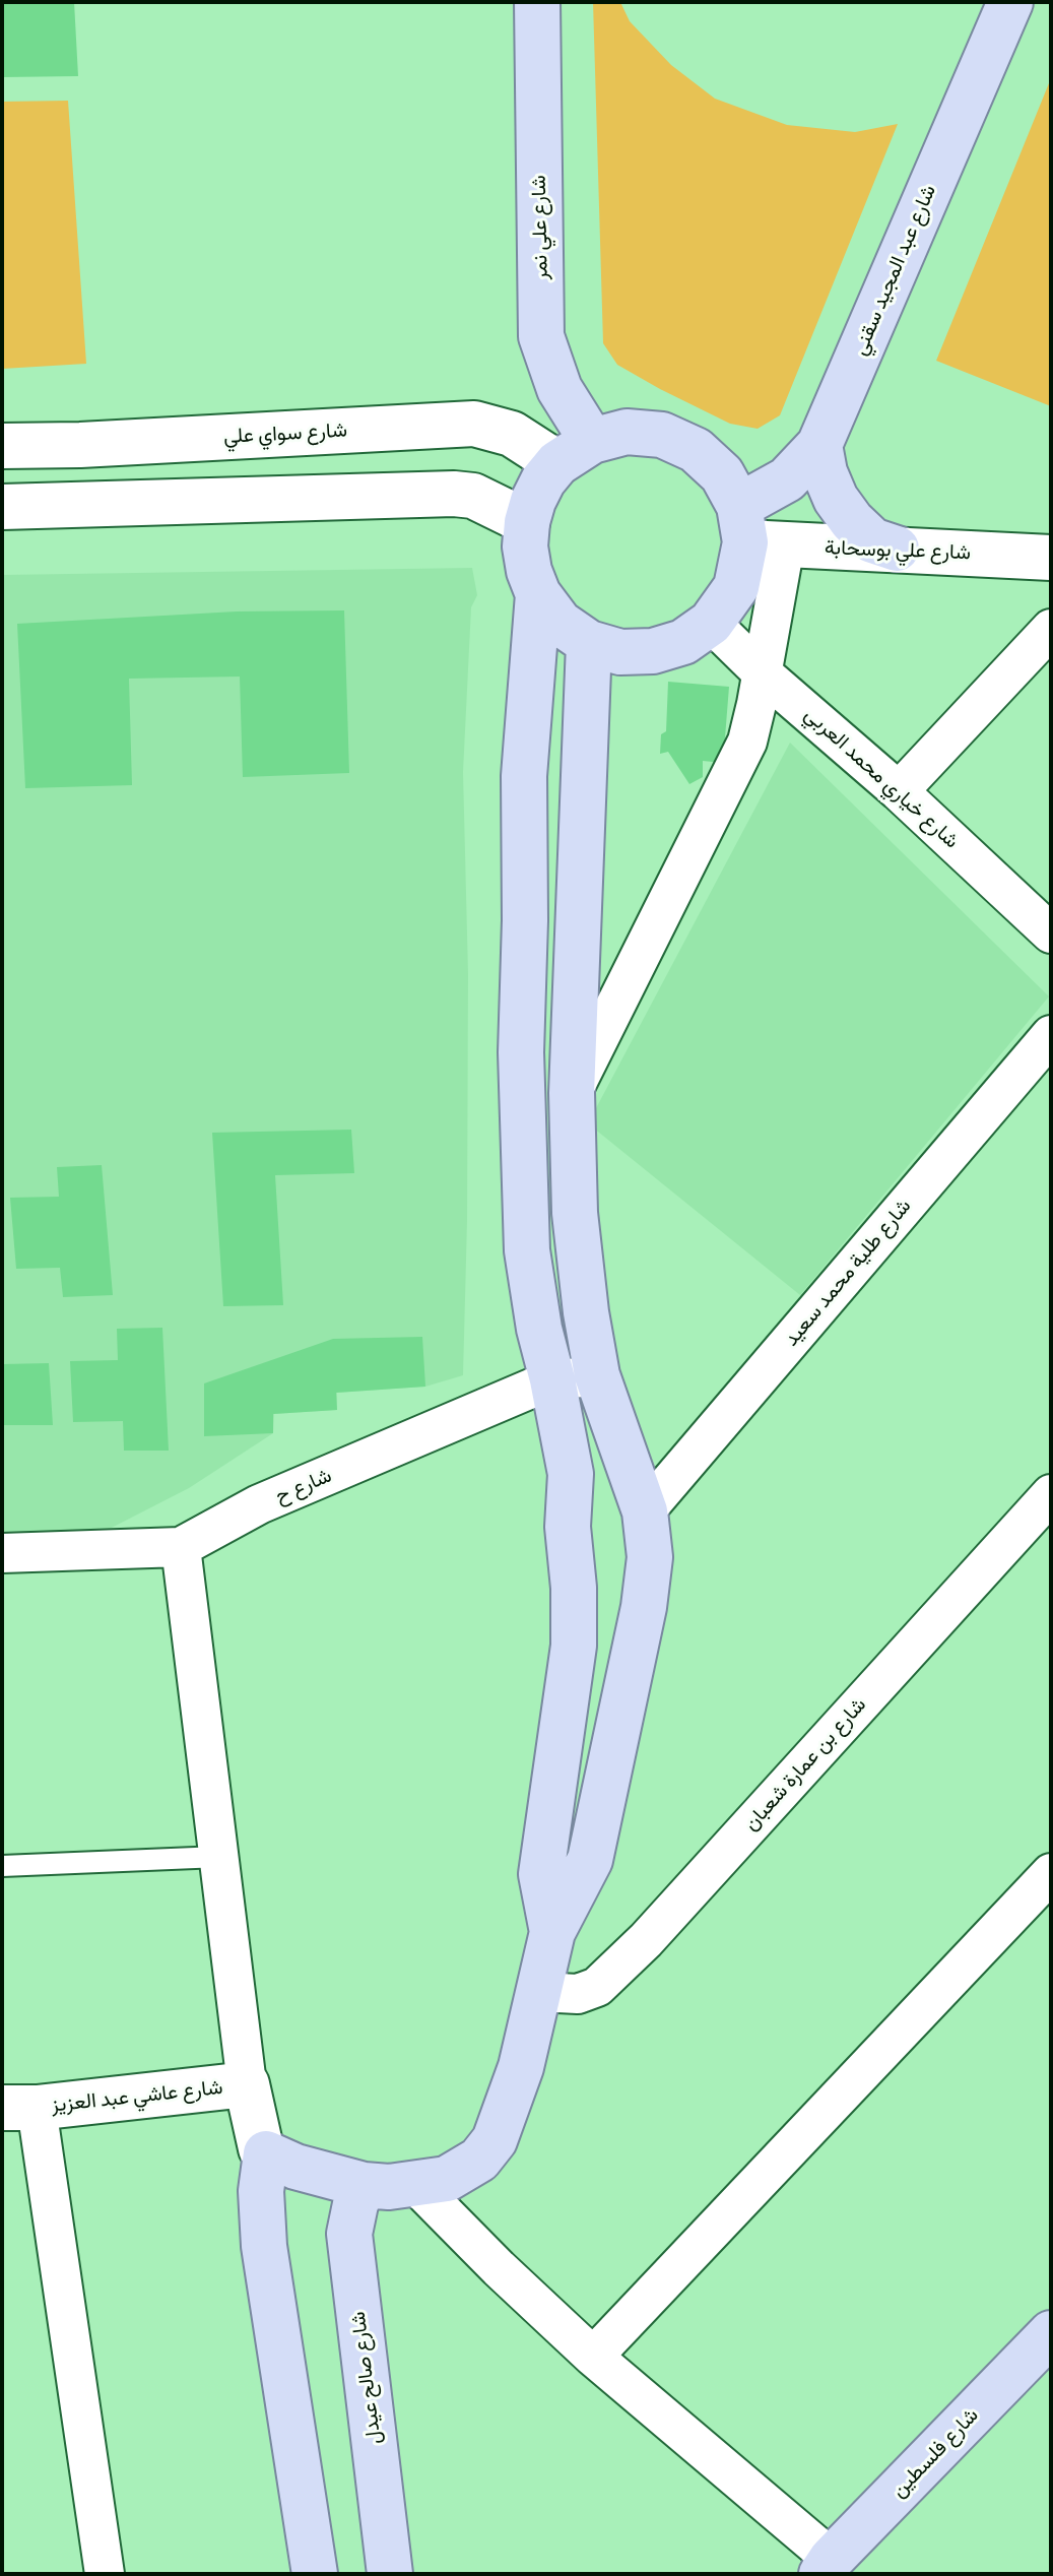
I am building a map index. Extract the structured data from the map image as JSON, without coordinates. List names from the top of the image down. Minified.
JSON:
{"streets":{"main road":["شارع علي نمر","شارع عبد المجيد سقني","شارع سواي علي","شارع علي بوسحابة","شارع عاشي عبد العزيز","شارع صالح عيدل","شارع فلسطين"],"street":["شارع خياري محمد العربي","شارع طلية محمد سعيد","شارع ح","شارع بن عمارة شعبان"]},"crossings":[["شارع علي نمر","شارع عبد المجيد سقني"],["شارع علي نمر","شارع سواي علي"],["شارع علي نمر","شارع علي بوسحابة"],["شارع علي نمر","شارع خياري محمد العربي"],["شارع عبد المجيد سقني","شارع سواي علي"],["شارع عبد المجيد سقني","شارع علي بوسحابة"],["شارع عبد المجيد سقني","شارع خياري محمد العربي"],["شارع سواي علي","شارع علي بوسحابة"],["شارع سواي علي","شارع خياري محمد العربي"],["شارع علي بوسحابة","شارع خياري محمد العربي"]]}
